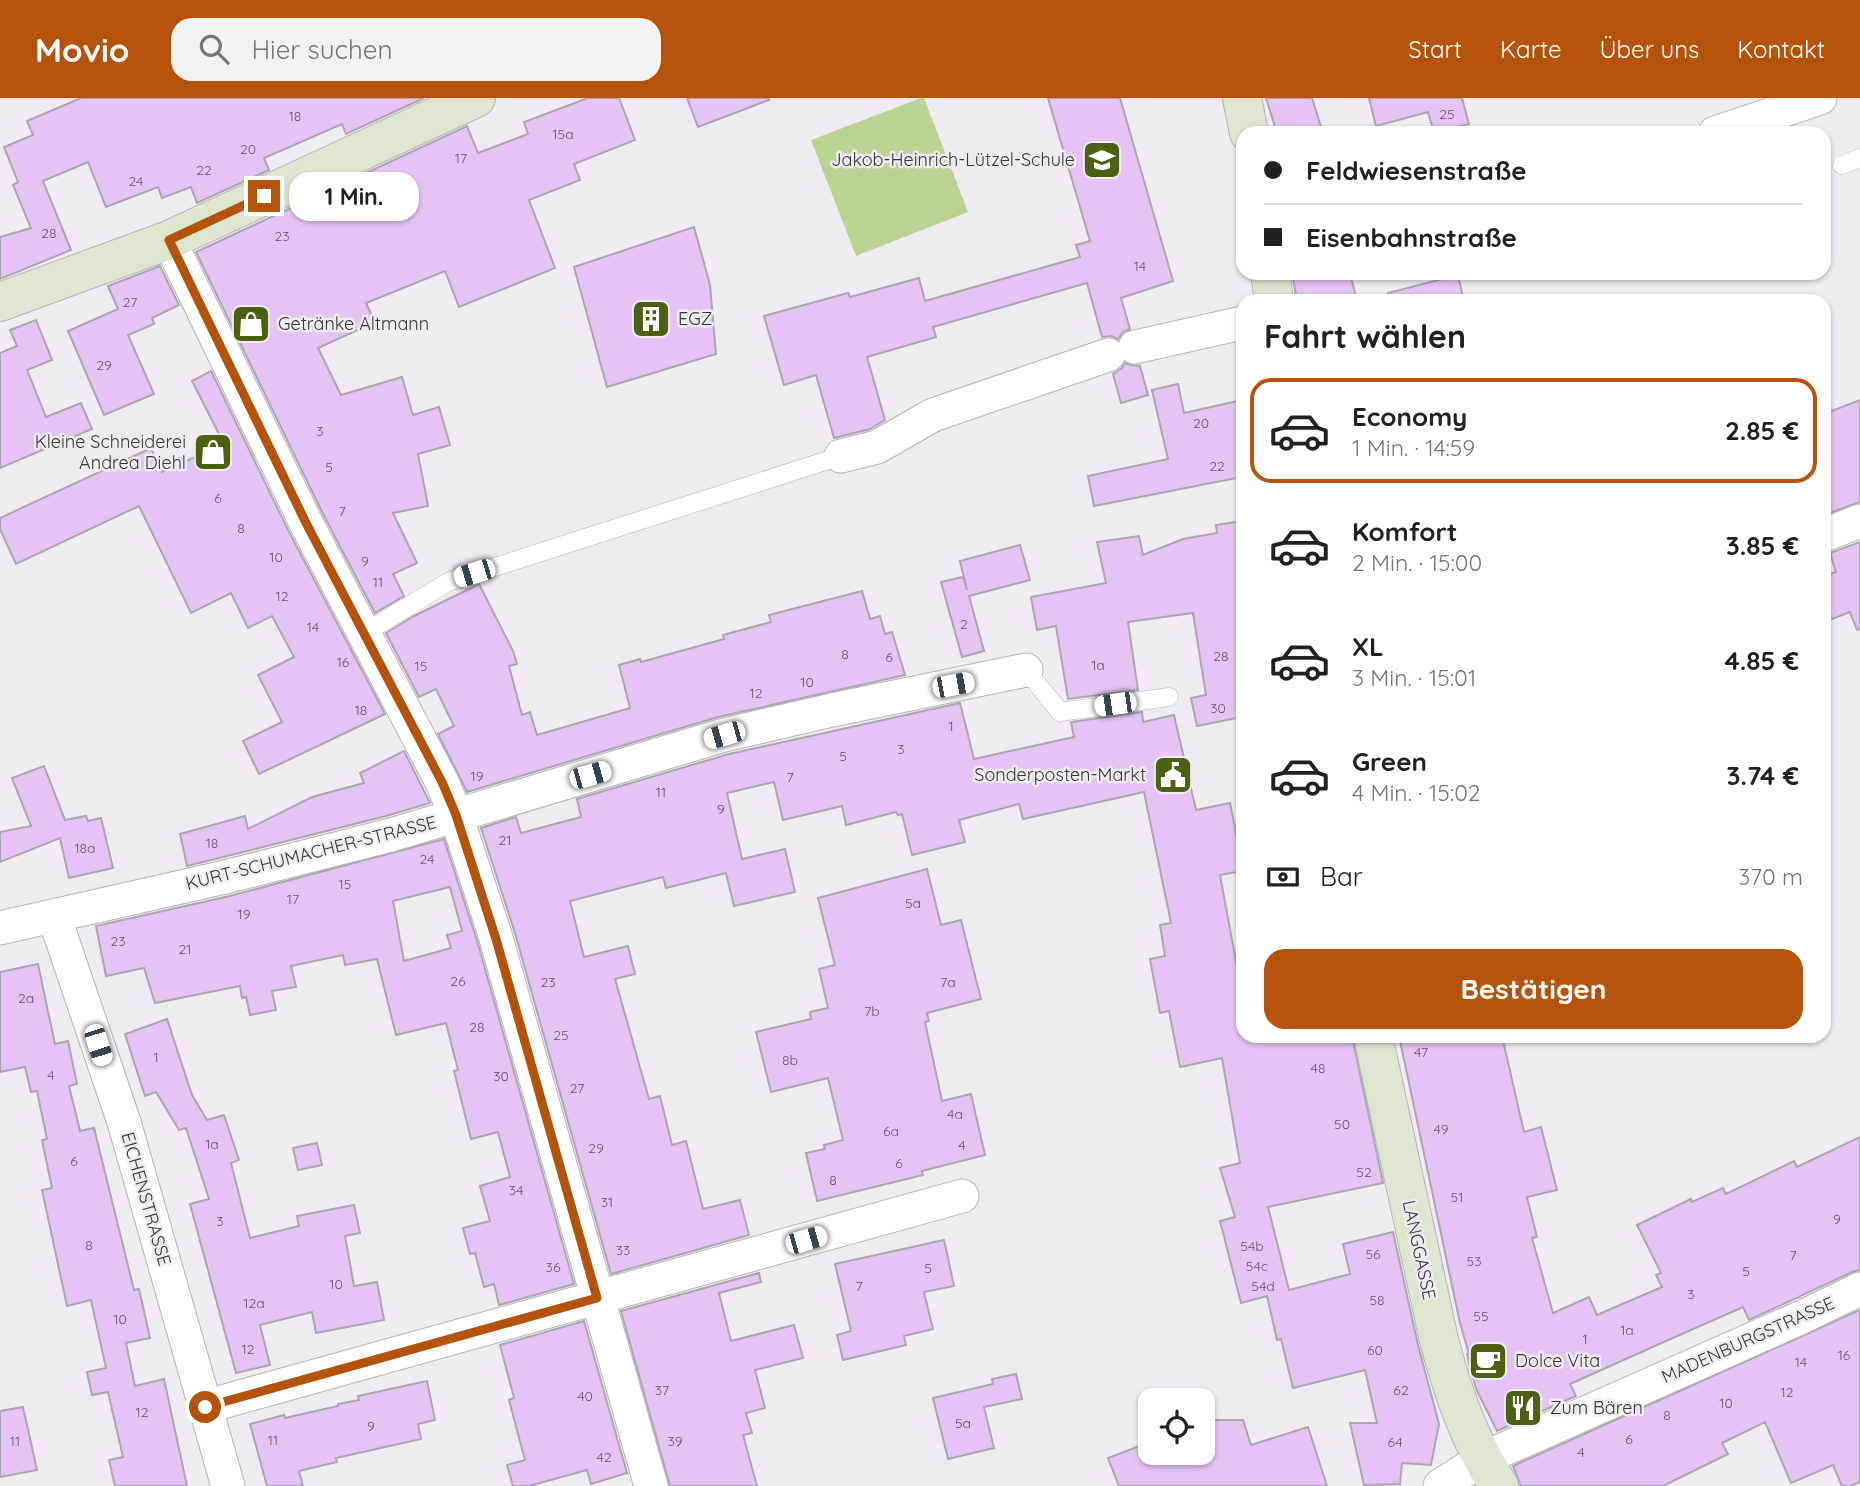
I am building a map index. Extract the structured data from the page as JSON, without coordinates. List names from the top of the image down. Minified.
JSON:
{"streets":{"main road":["LANGGASSE"],"street":["KURT-SCHUMACHER-STRASSE","EICHENSTRASSE","MADENBURGSTRASSE"]},"crossings":[["KURT-SCHUMACHER-STRASSE","EICHENSTRASSE"],["LANGGASSE","MADENBURGSTRASSE"]],"places":{"school or university":["Jakob-Heinrich-Lützel-Schule"],"building":["EGZ"],"shop":["Getränke Altmann","Kleine Schneiderei Andrea Diehl"],"public building":["Sonderposten-Markt"],"cafe":["Dolce Vita"],"restaurant":["Zum Bären"]},"house_numbers":["25","18","15a","20","17","22","24","28","23","14","27","29","20","3","22","5","6","7","8","10","9","11","12","2","14","8","28","6","16","1a","15","10","12","30","18","1","3","5","19","7","11","9","21","18","18a","24","15","17","5a","19","23","21","26","23","7a","2a","7b","28","25","47","1","8b","48","4","30","27","4a","50","49","6a","1a","4","29","6","6","52","8","34","51","31","9","3","8","54b","33","56","7","53","54c","36","5","5","10","7","54d","3","58","12a","55","10","1a","1","12","60","16","14","37","62","12","40","10","12","8","5a","9","6","11","11","39","64","4","42"],"page":{"header":"Movio","search":"Hier suchen","nav":["Start","Karte","Über uns","Kontakt"],"banner":["Feldwiesenstraße","Eisenbahnstraße"],"bubble":"1 Min.","heading":"Fahrt wählen","list":[{"name":"Economy","note":"1 Min. · 14:59","value":"2.85 €"},{"name":"Komfort","note":"2 Min. · 15:00","value":"3.85 €"},{"name":"XL","note":"3 Min. · 15:01","value":"4.85 €"},{"name":"Green","note":"4 Min. · 15:02","value":"3.74 €"}],"pay":["Bar","370 m"],"buttons":"Bestätigen"}}
